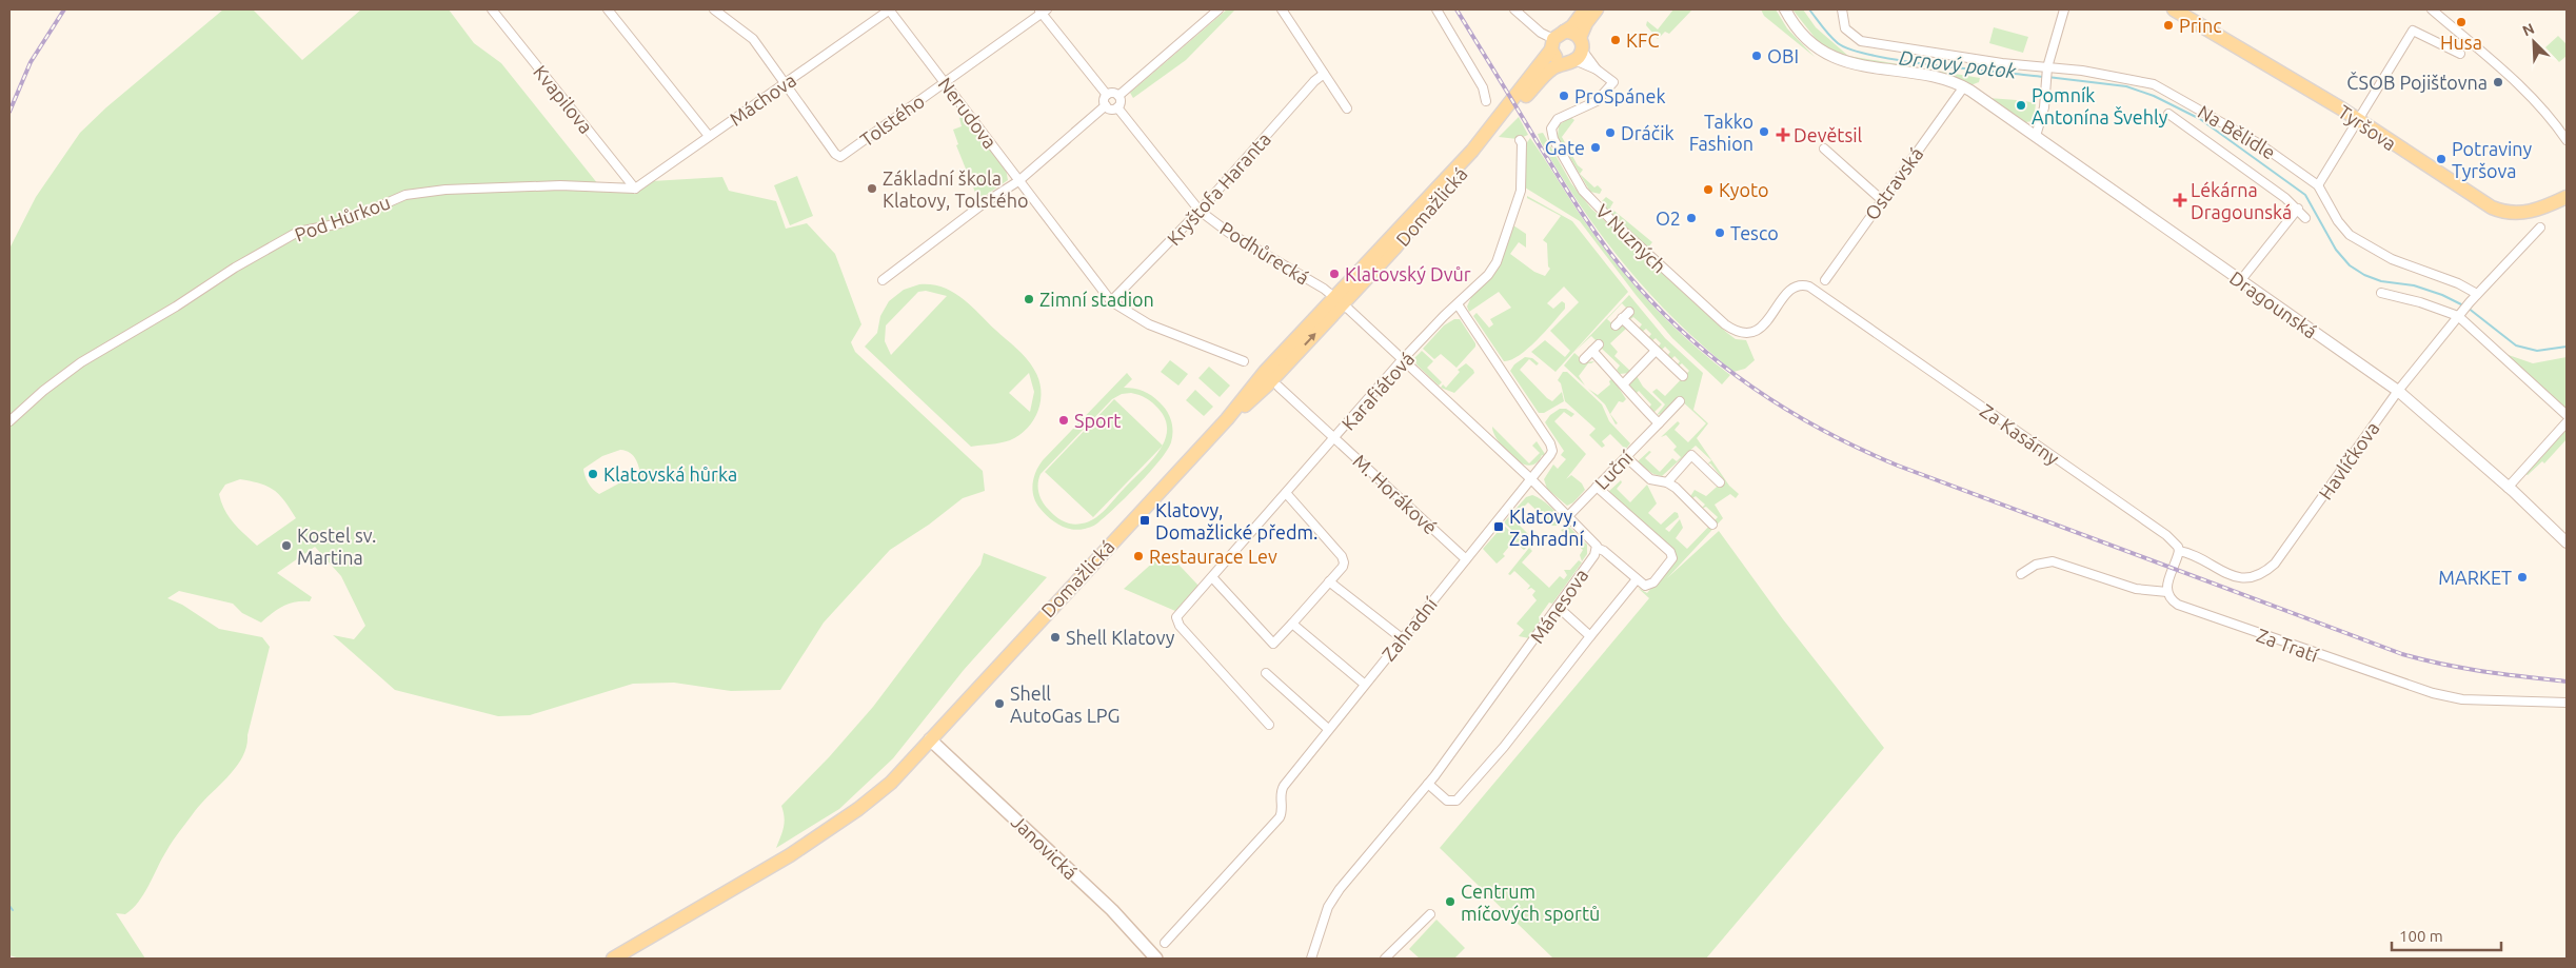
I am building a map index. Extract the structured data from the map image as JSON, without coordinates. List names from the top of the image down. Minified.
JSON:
{"streets":{"main road":["Tyršova","Domažlická","Janovická"],"street":["Kvapilova","Máchova","Nerudova","Tolstého","Na Bělidle","Ostravská","Kryštofa Haranta","Pod Hůrkou","V Nuzných","Podhůrecká","Dragounská","Karafiátová","Za Kasárny","Havlíčkova","Luční","M. Horákové","Mánesova","Zahradní","Za Tratí"]},"crossings":[["Kvapilova","Máchova"],["Kvapilova","Pod Hůrkou"],["Máchova","Nerudova"],["Máchova","Tolstého"],["Máchova","Pod Hůrkou"],["Nerudova","Tolstého"],["Nerudova","Kryštofa Haranta"],["Na Bělidle","Havlíčkova"],["Ostravská","Dragounská"],["Kryštofa Haranta","Podhůrecká"],["Domažlická","V Nuzných"],["Domažlická","Podhůrecká"],["Domažlická","Mánesova"],["Domažlická","Janovická"],["V Nuzných","Za Kasárny"],["Podhůrecká","Mánesova"],["Dragounská","Havlíčkova"],["Karafiátová","M. Horákové"],["Karafiátová","Mánesova"],["Karafiátová","Zahradní"],["Za Kasárny","Havlíčkova"],["Luční","Mánesova"],["M. Horákové","Zahradní"],["Mánesova","Zahradní"]],"water":["Drnový potok"],"places":{"other":["Husa","Princ","KFC","OBI","ČSOB Pojišťovna","ProSpánek","Pomník Antonína Švehly","Takko Fashion","Dráčik","Gate","Potraviny Tyršova","Základní škola Klatovy, Tolstého","Kyoto","O2","Tesco","Klatovský Dvůr","Zimní stadion","Sport","Klatovská hůrka","Kostel sv. Martina","Restaurace Lev","MARKET","Shell Klatovy","Shell AutoGas LPG","Centrum míčových sportů"],"health":["Devětsil","Lékárna Dragounská"],"transit":["Klatovy, Domažlické předm.","Klatovy, Zahradní"]},"scale_bar":"100 m","north":"top left"}
